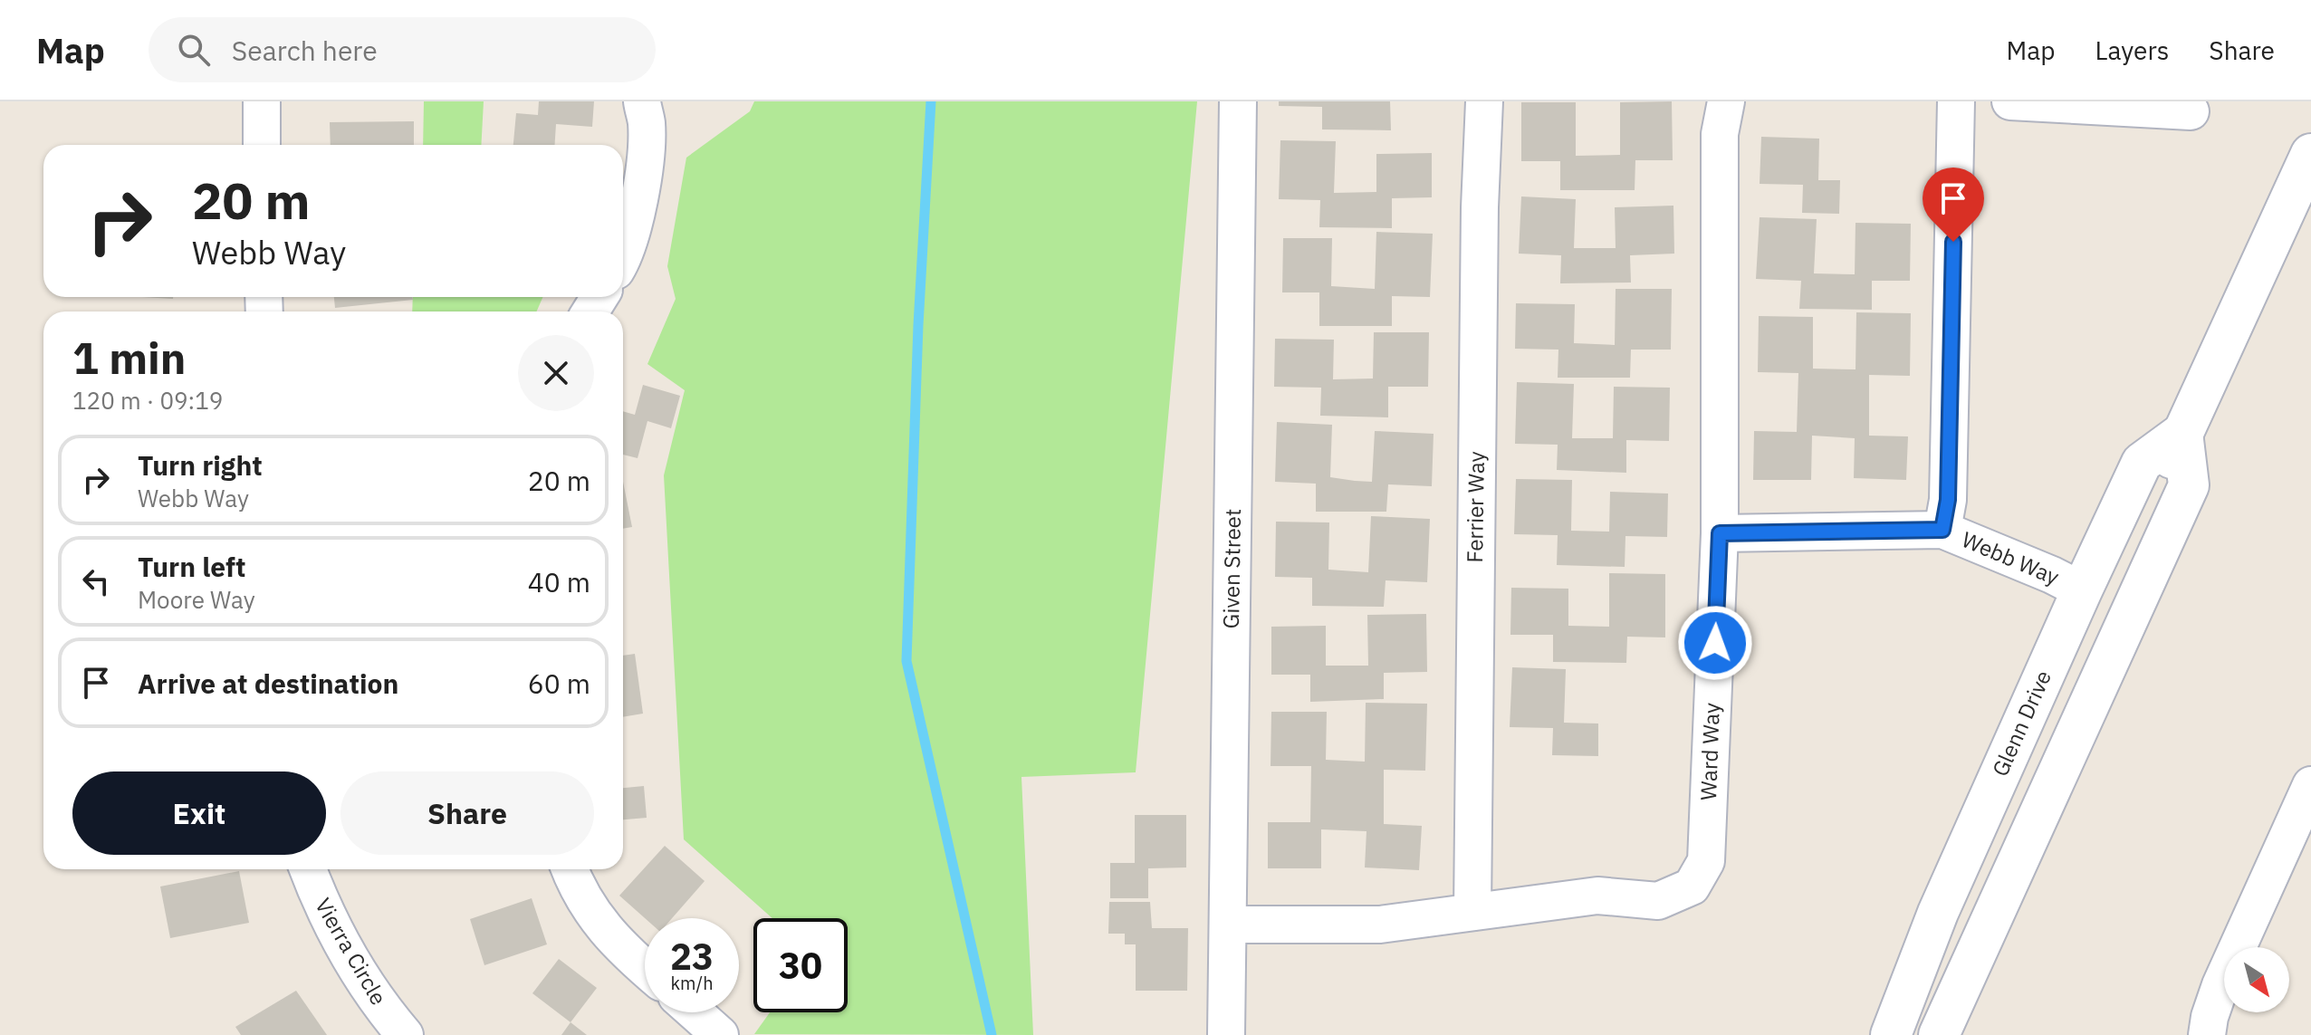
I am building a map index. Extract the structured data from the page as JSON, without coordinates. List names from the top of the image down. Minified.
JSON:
{"streets":{"street":["Ferrier Way","Webb Way","Given Street","Glenn Drive","Ward Way","Vierra Circle"]},"crossings":[["Ferrier Way","Ward Way"],["Webb Way","Glenn Drive"],["Webb Way","Ward Way"],["Given Street","Ward Way"]],"north":"bottom right","page":{"header":"Map","search":"Search here","nav":["Map","Layers","Share"],"turn":["20 m","Webb Way"],"heading":["1 min","120 m · 09:19"],"list":[{"name":"Turn right","note":"Webb Way","value":"20 m"},{"name":"Turn left","note":"Moore Way","value":"40 m"},{"name":"Arrive at destination","value":"60 m"}],"buttons":["Exit","Share"],"speed":"23 km/h","limit":"30"}}
